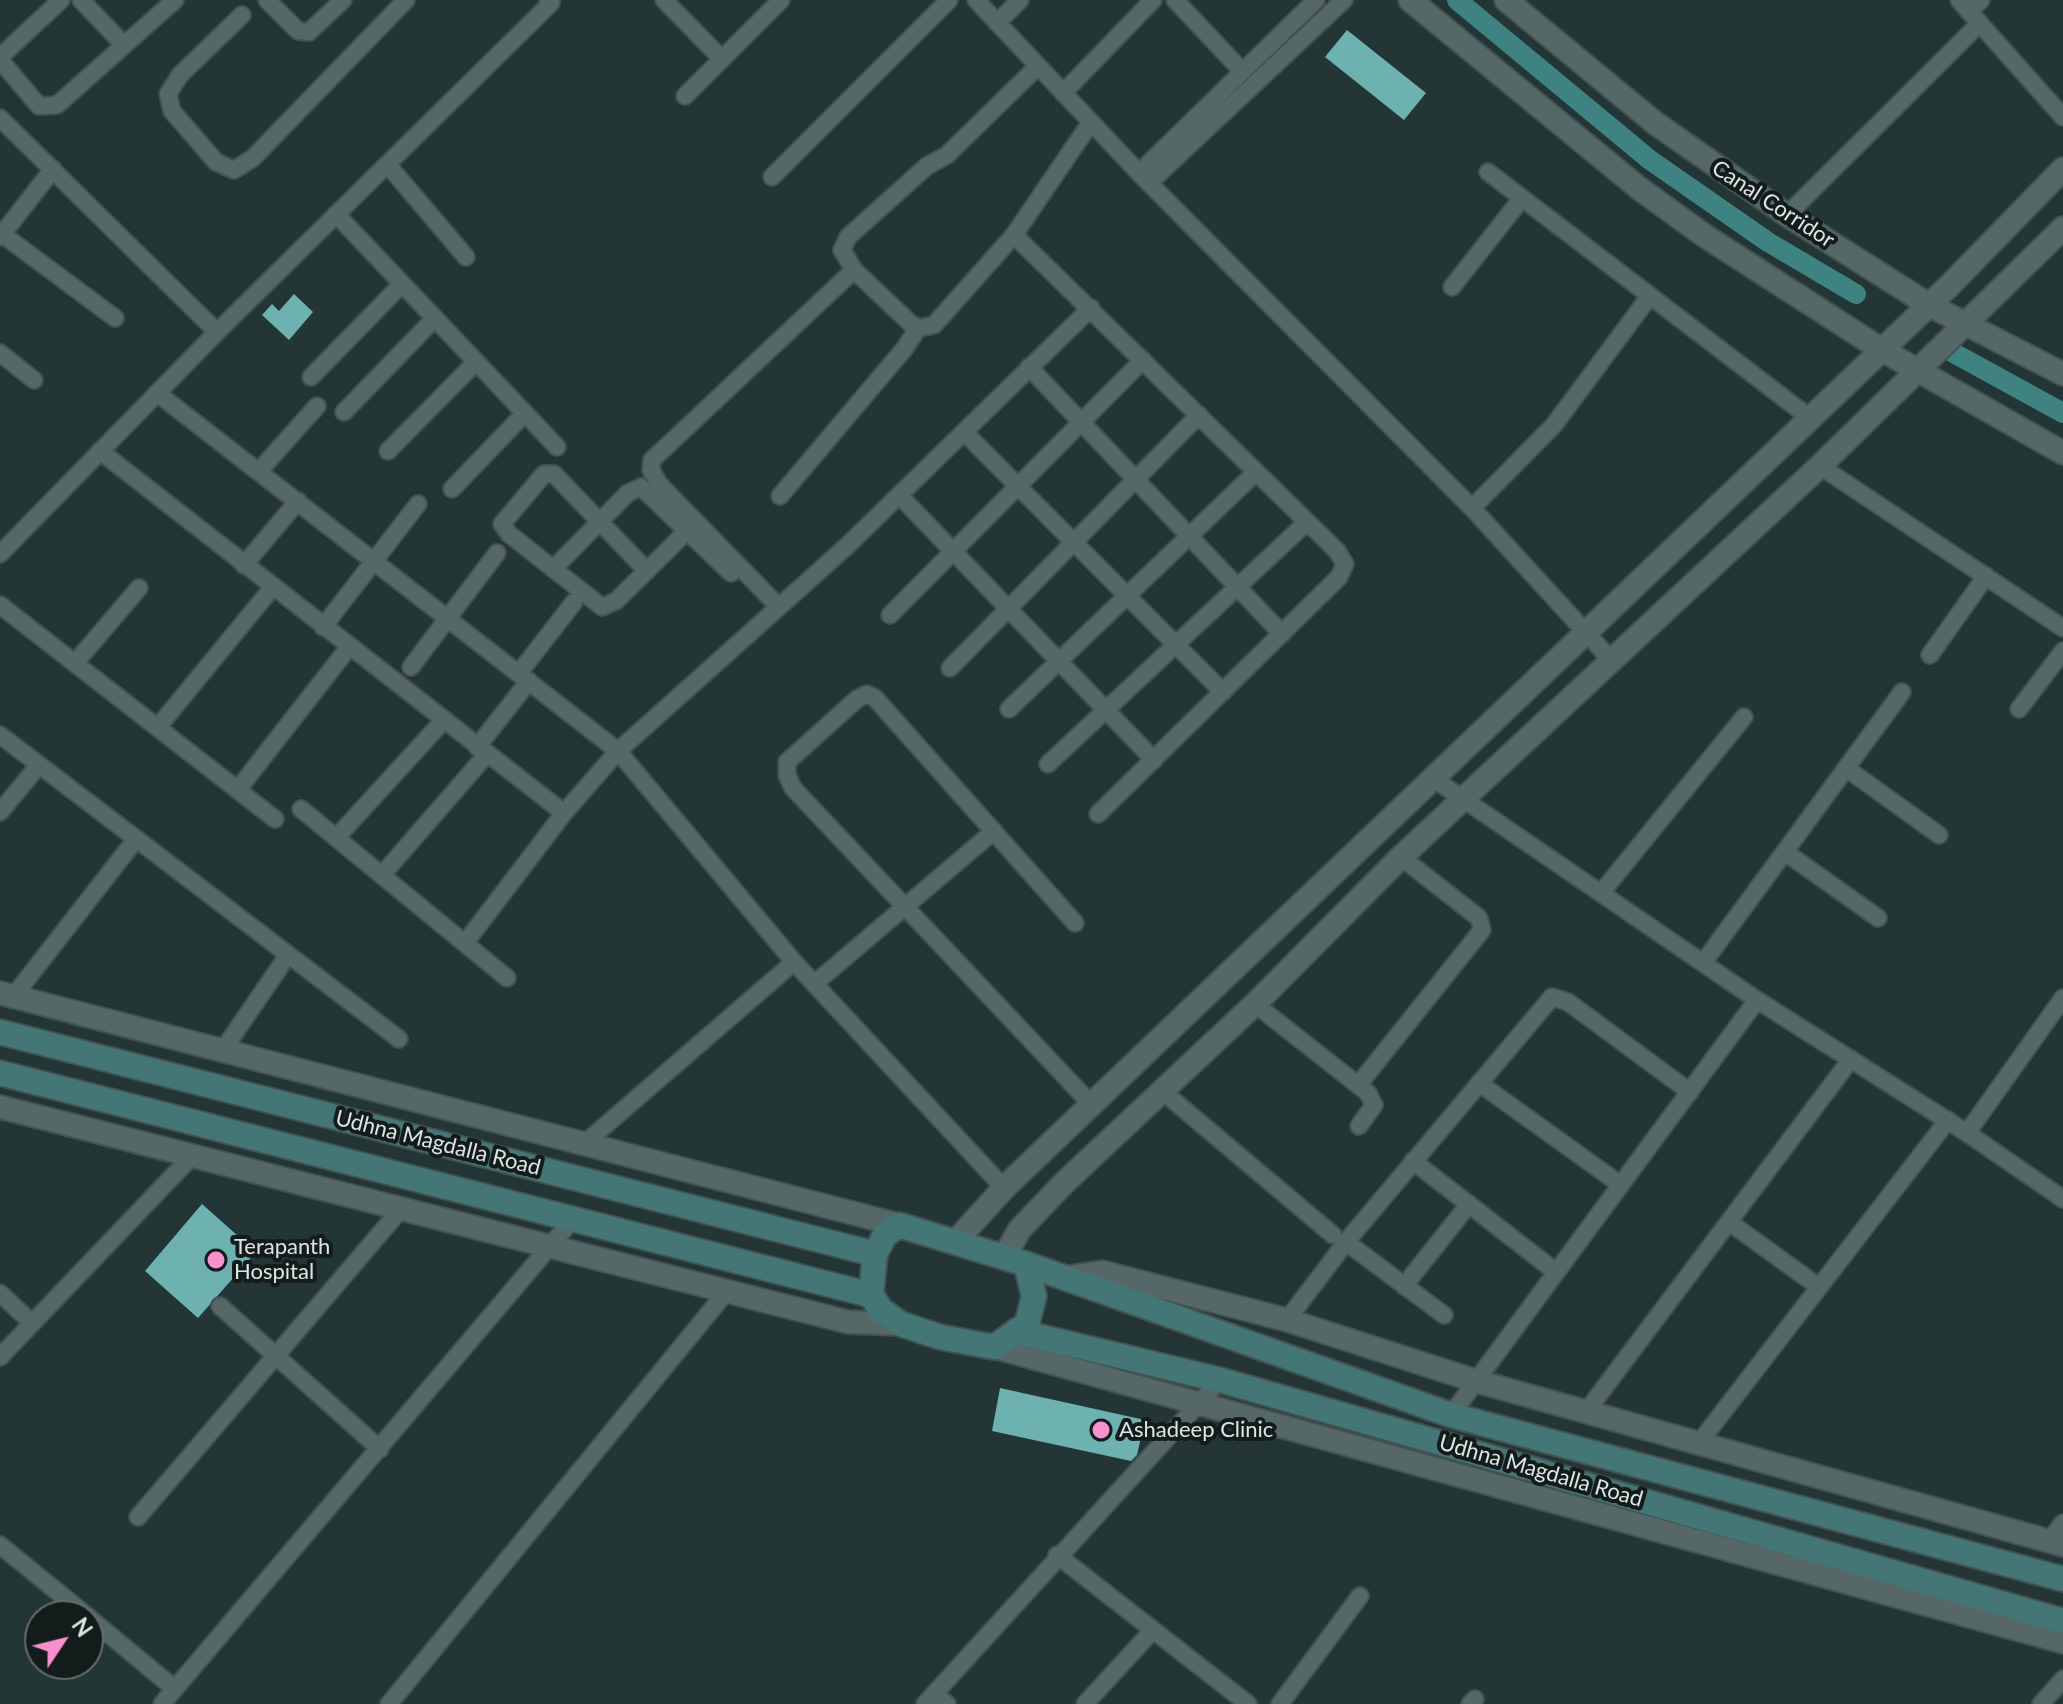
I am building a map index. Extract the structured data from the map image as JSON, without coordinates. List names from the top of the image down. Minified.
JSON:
{"streets":{"main road":["Udhna Magdalla Road"],"street":["Canal Corridor"]},"places":["Terapanth Hospital","Ashadeep Clinic"],"north":"top right"}
